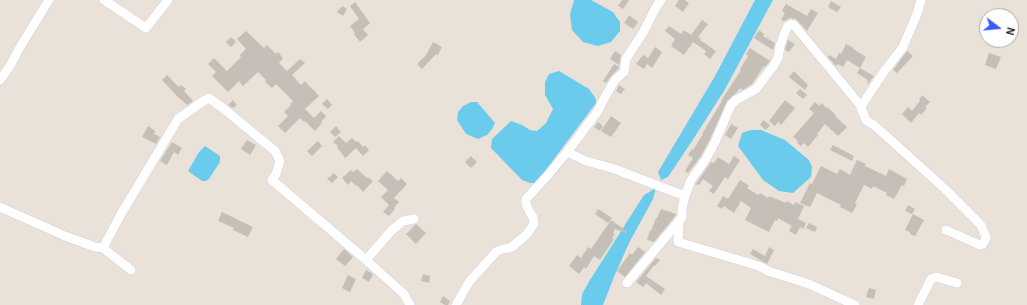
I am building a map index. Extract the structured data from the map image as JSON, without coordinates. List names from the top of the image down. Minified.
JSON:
{"north":"right"}
